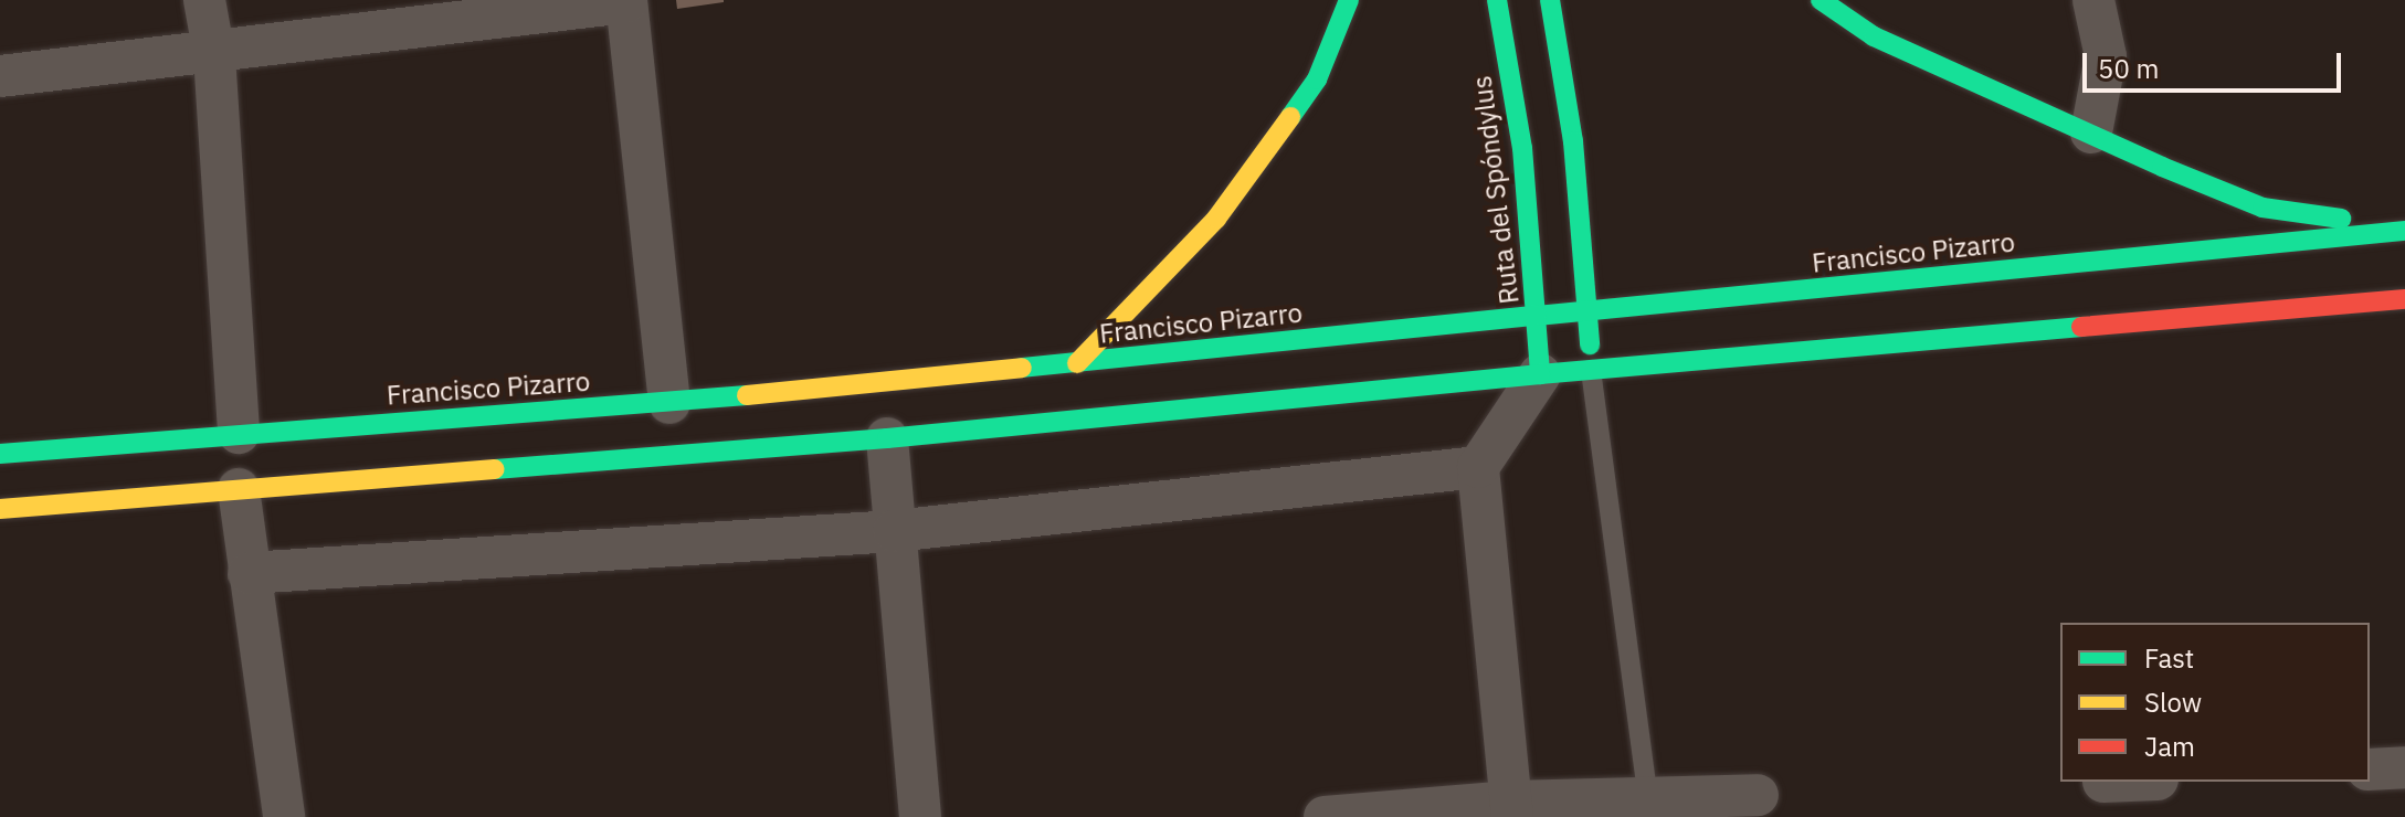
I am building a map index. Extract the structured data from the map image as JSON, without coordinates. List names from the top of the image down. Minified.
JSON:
{"streets":{"main road":["Ruta del Spóndylus","Francisco Pizarro"]},"crossings":[["Ruta del Spóndylus","Francisco Pizarro"]],"legend":["Fast","Slow","Jam"],"scale_bar":"50 m"}
